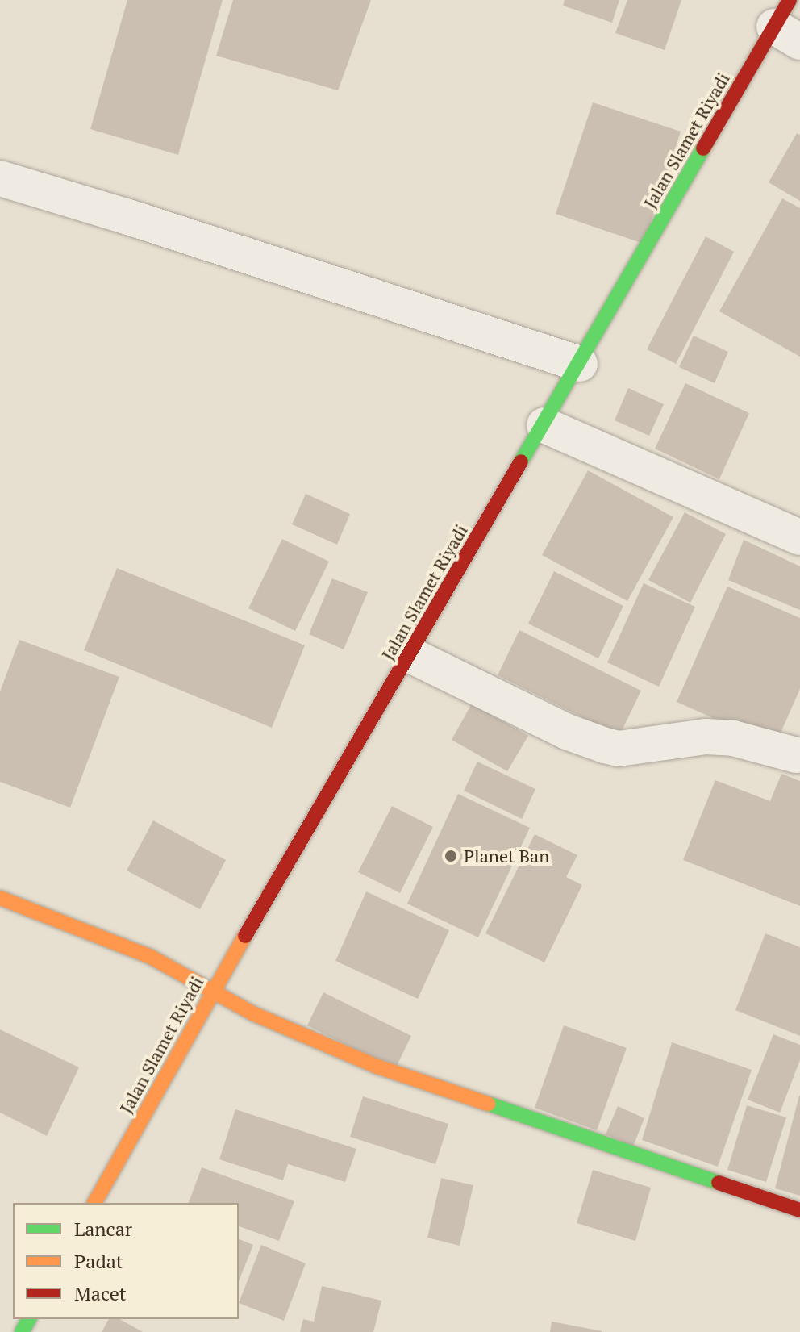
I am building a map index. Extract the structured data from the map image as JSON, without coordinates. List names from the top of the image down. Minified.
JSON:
{"streets":{"main road":["Jalan Slamet Riyadi"]},"places":["Planet Ban"],"legend":["Lancar","Padat","Macet"]}
